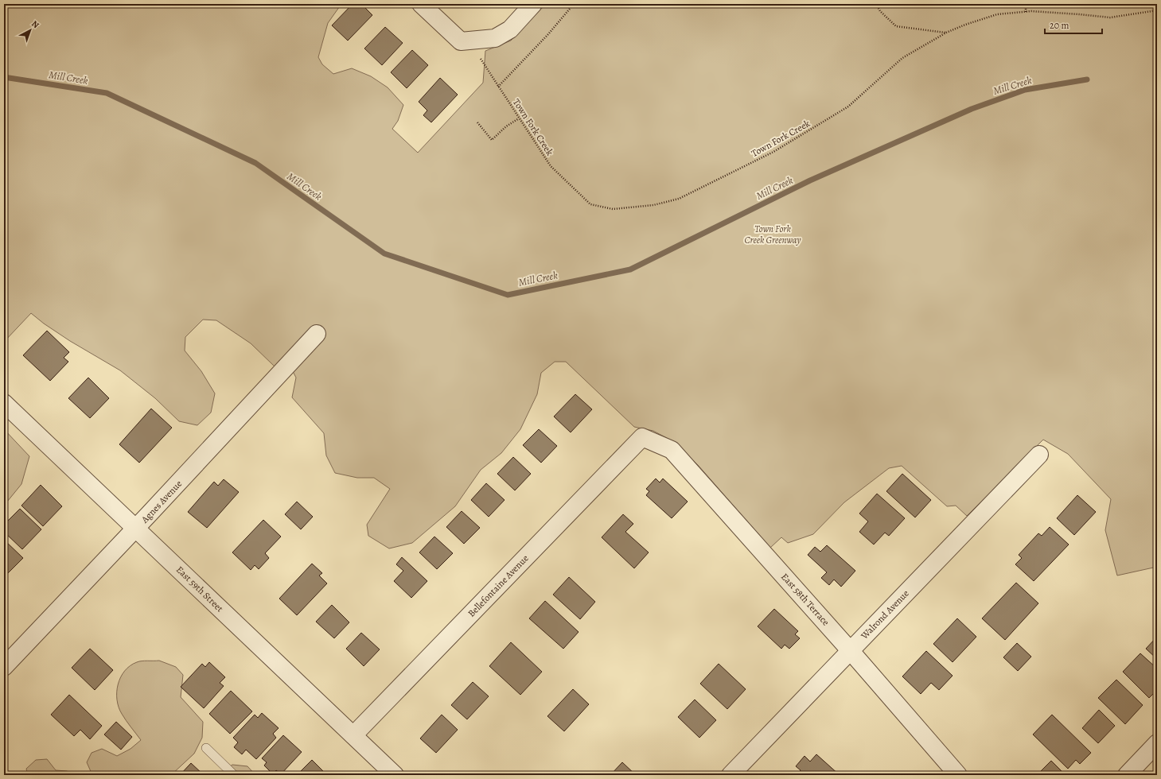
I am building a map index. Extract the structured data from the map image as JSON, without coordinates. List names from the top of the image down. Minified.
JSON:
{"streets":{"street":["Agnes Avenue","Bellefontaine Avenue","East 59th Street","East 58th Terrace","Walrond Avenue"],"path":["Town Fork Creek"]},"crossings":[["Agnes Avenue","East 59th Street"],["Bellefontaine Avenue","East 59th Street"],["Bellefontaine Avenue","East 58th Terrace"],["East 58th Terrace","Walrond Avenue"]],"water":["Mill Creek"],"parks":["Town Fork Creek Greenway"],"scale_bar":"20 m","north":"top right"}
